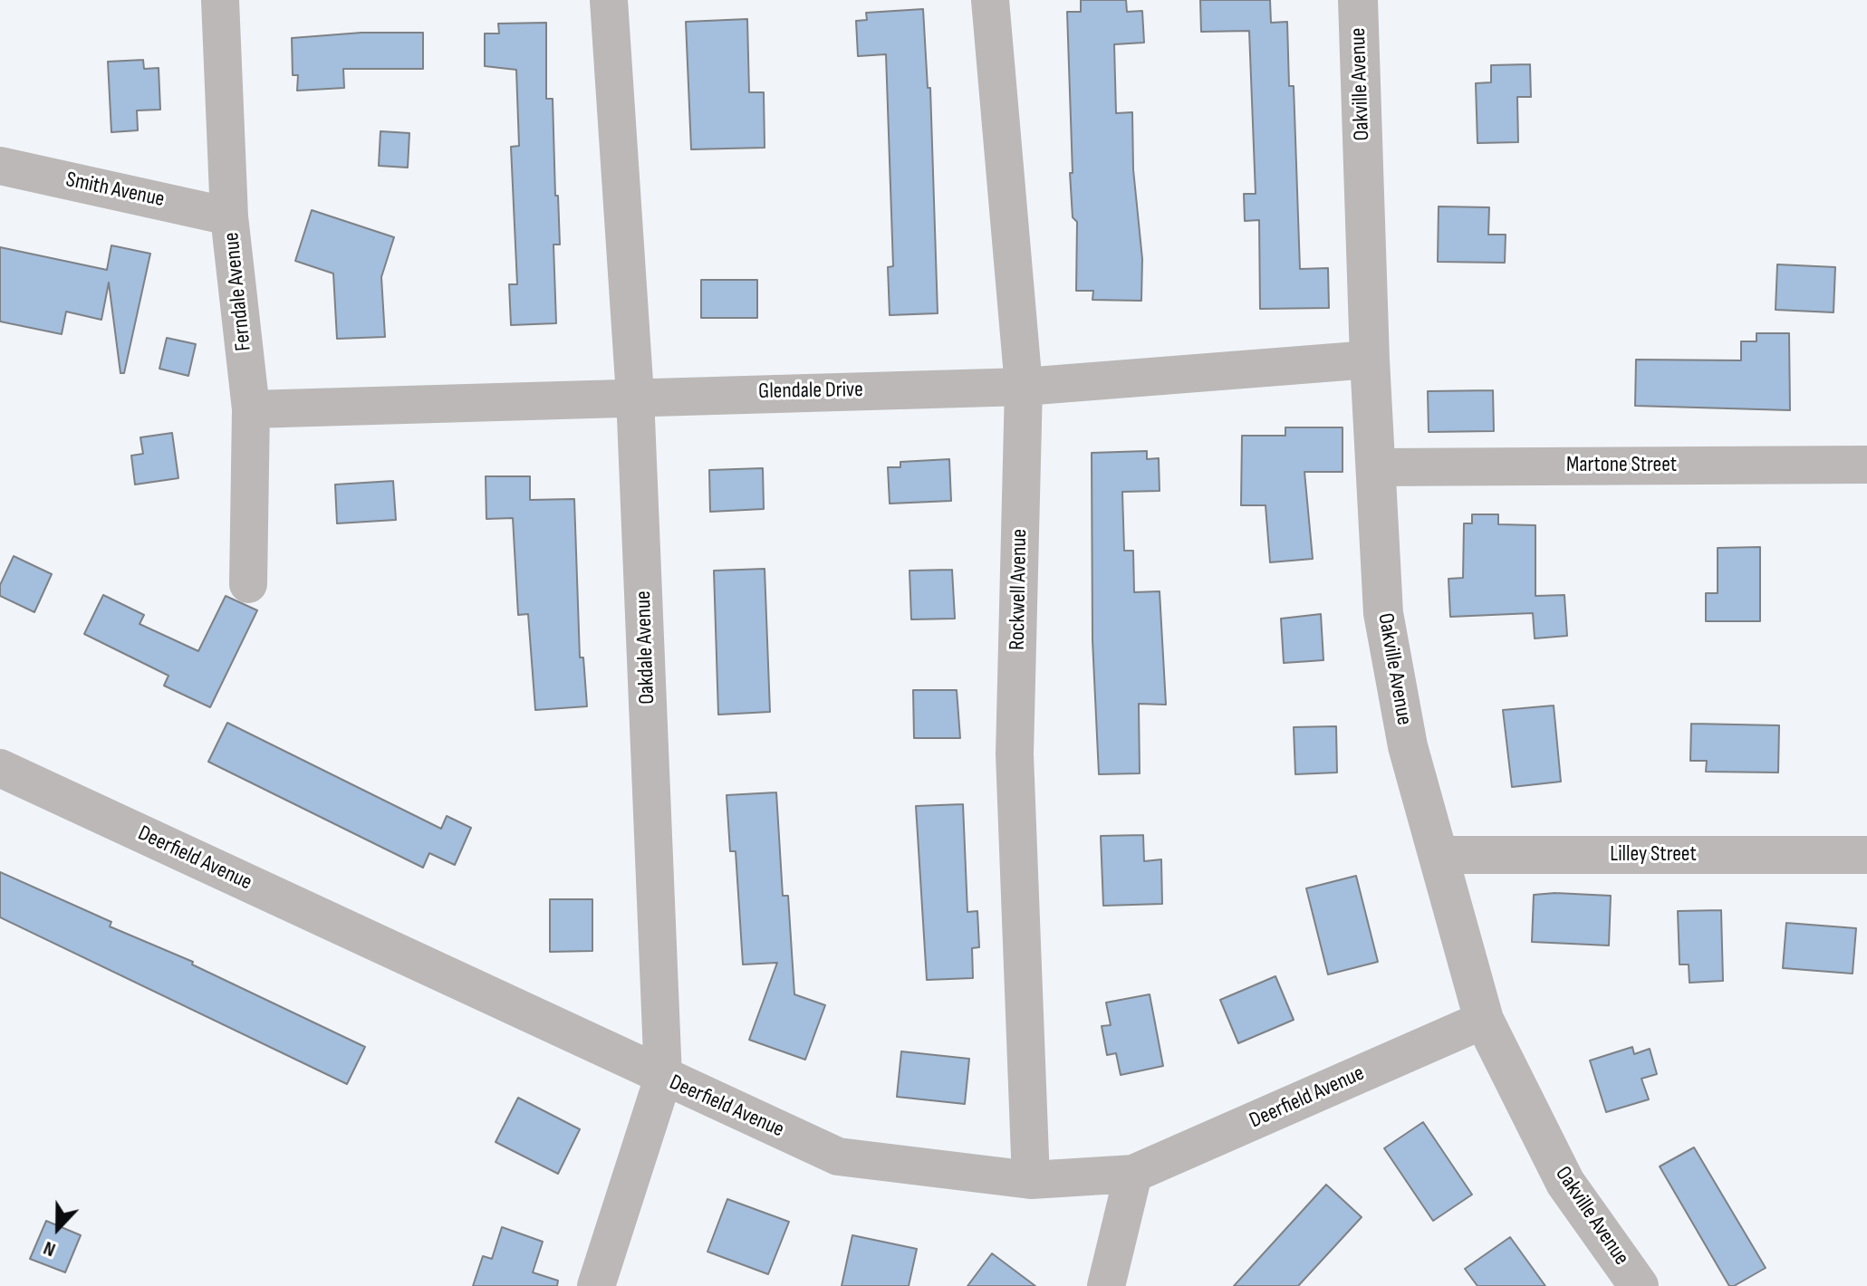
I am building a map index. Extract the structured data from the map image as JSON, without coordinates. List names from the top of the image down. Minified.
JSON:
{"streets":{"street":["Oakville Avenue","Smith Avenue","Ferndale Avenue","Glendale Drive","Martone Street","Rockwell Avenue","Oakdale Avenue","Lilley Street","Deerfield Avenue"]},"crossings":[["Oakville Avenue","Glendale Drive"],["Oakville Avenue","Martone Street"],["Oakville Avenue","Lilley Street"],["Oakville Avenue","Deerfield Avenue"],["Smith Avenue","Ferndale Avenue"],["Ferndale Avenue","Glendale Drive"],["Glendale Drive","Rockwell Avenue"],["Glendale Drive","Oakdale Avenue"],["Rockwell Avenue","Deerfield Avenue"],["Oakdale Avenue","Deerfield Avenue"]],"north":"bottom"}
